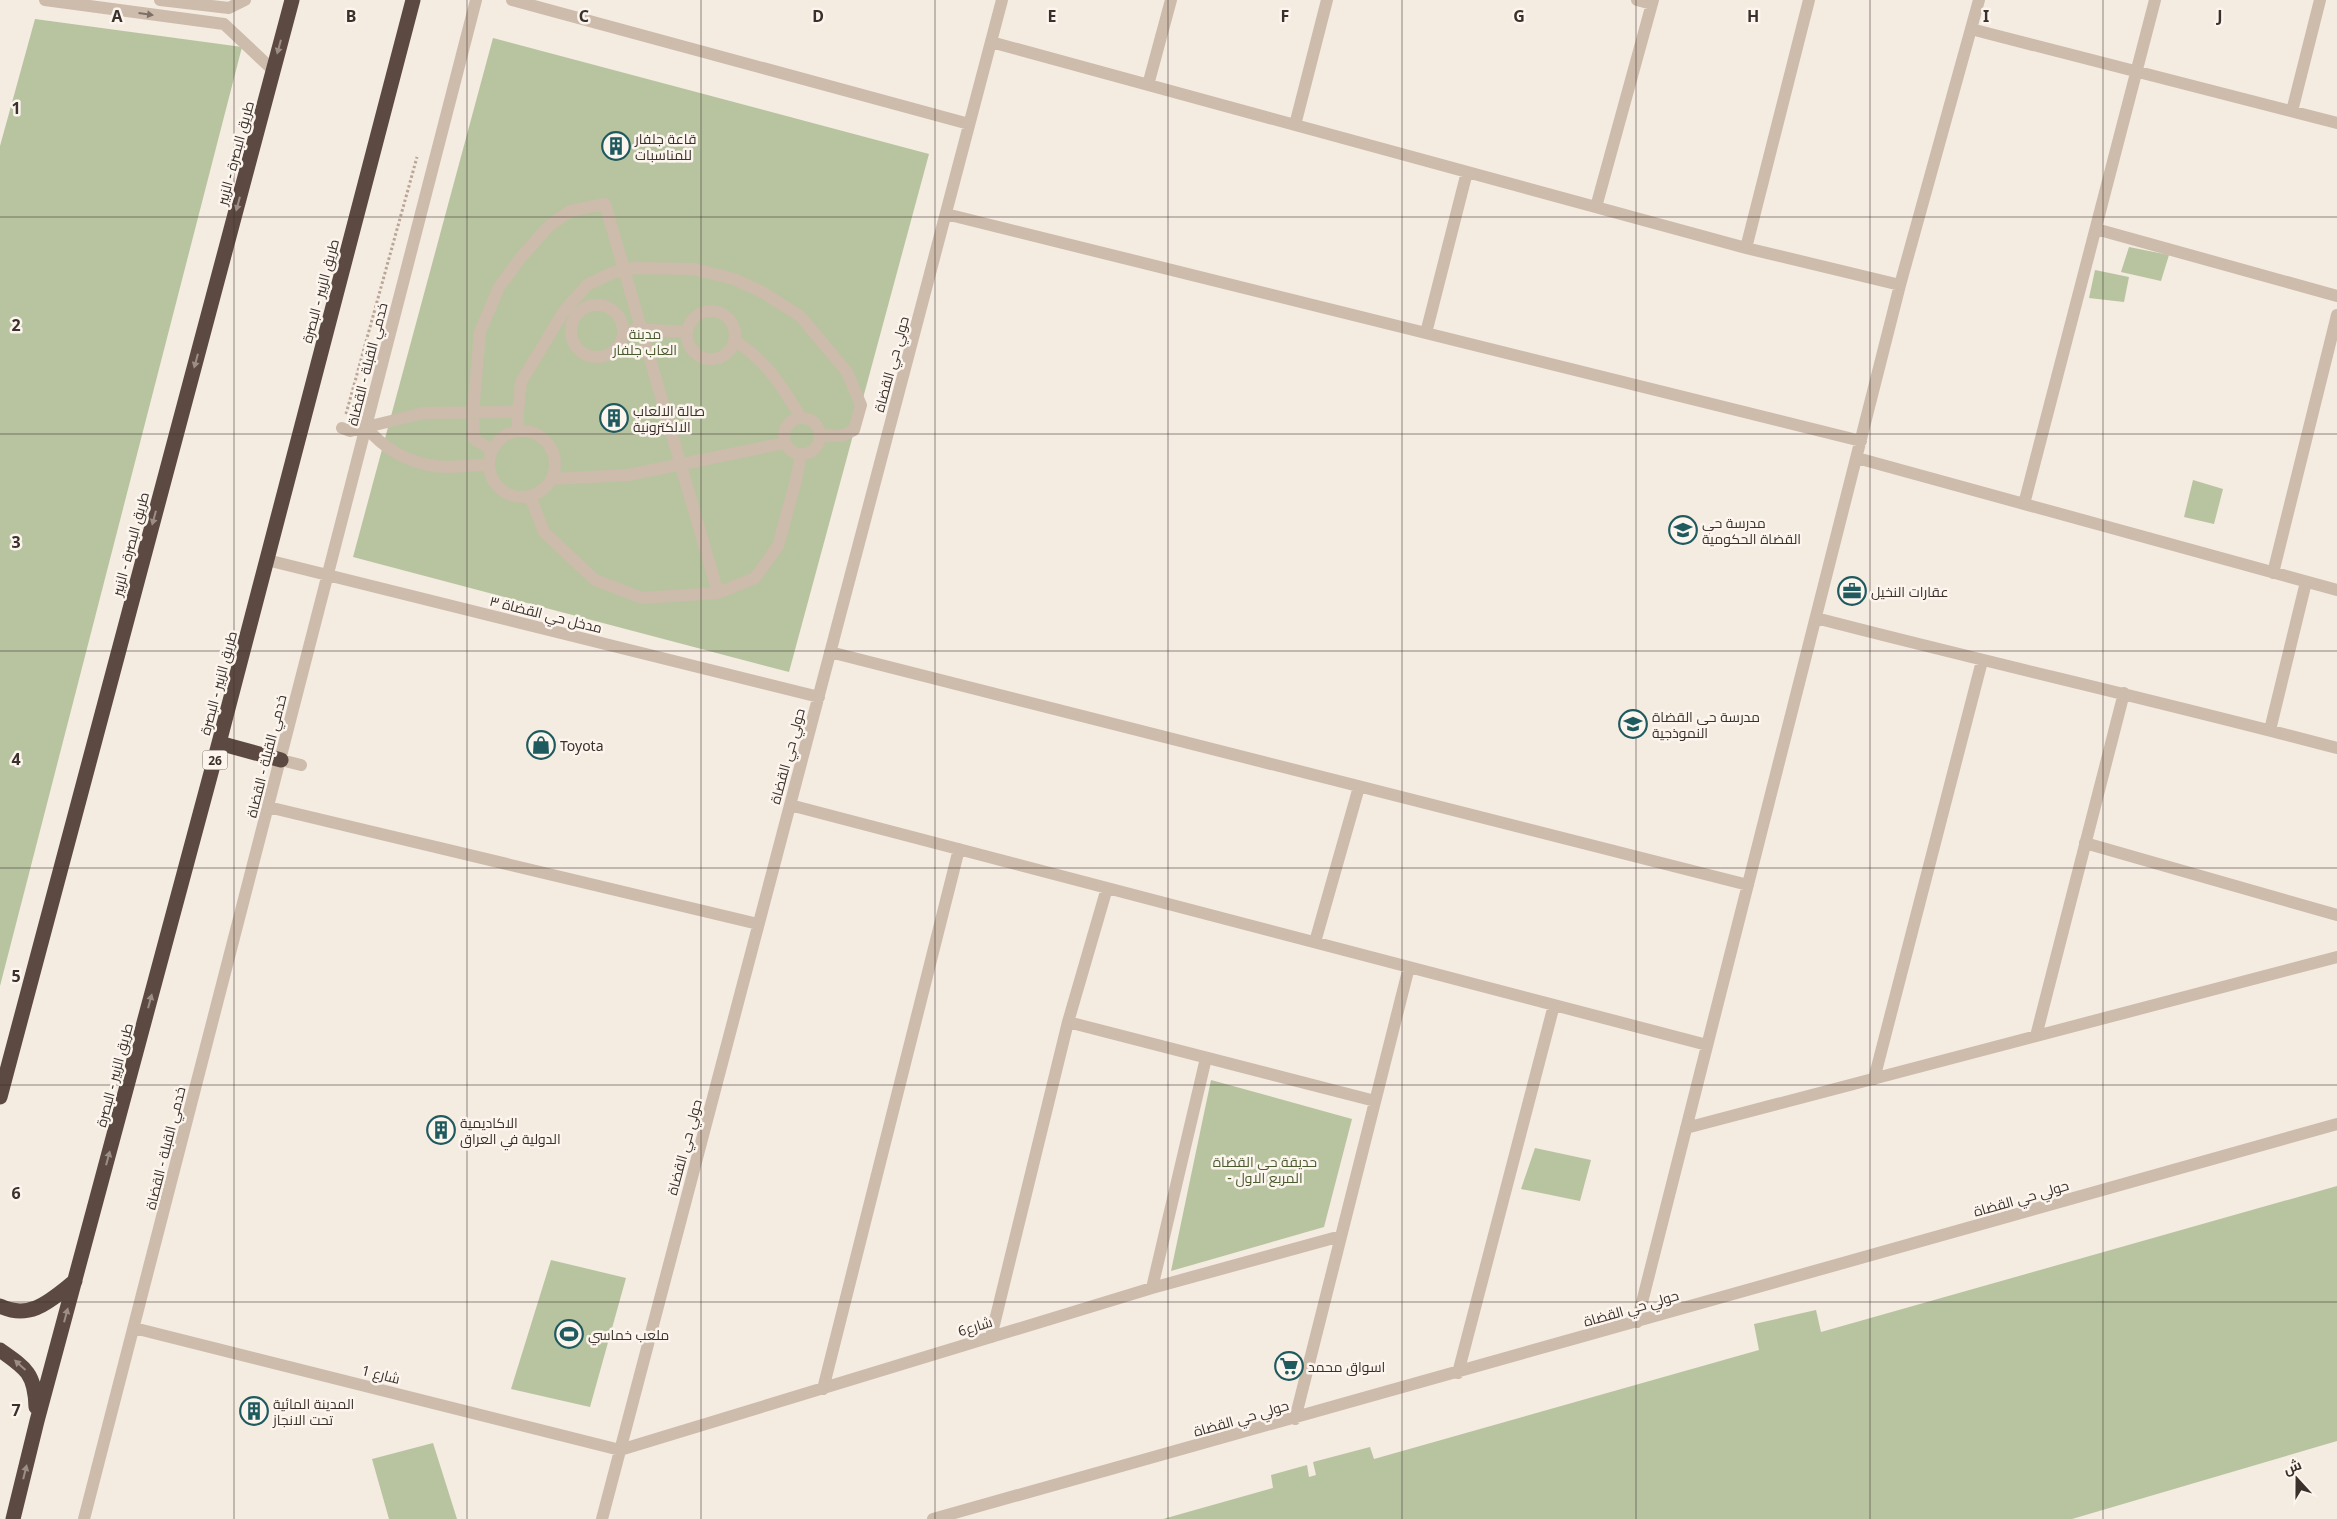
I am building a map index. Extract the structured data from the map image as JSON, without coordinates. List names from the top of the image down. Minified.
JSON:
{"streets":{"highway":["طريق البصرة - الزبير","طريق الزبير - البصرة","26"],"street":["خدمي القبلة - القضاة","حولي حي القضاة","مدخل حي القضاة ٣","شارع6","شارع 1"]},"crossings":[["طريق الزبير - البصرة","مدخل حي القضاة ٣"],["خدمي القبلة - القضاة","مدخل حي القضاة ٣"],["خدمي القبلة - القضاة","شارع 1"],["حولي حي القضاة","مدخل حي القضاة ٣"],["حولي حي القضاة","شارع6"],["حولي حي القضاة","شارع 1"],["شارع6","شارع 1"]],"one_way":["طريق البصرة - الزبير","طريق الزبير - البصرة"],"parks":["مدينة العاب جلفار","حديقة حي القضاة - المربع الاول"],"places":{"building":["قاعة جلفار للمناسبات","صالة الالعاب الالكترونية","الاكاديمية الدولية في العراق","المدينة المائية تحت الانجاز"],"school or university":["مدرسة حي القضاة الحكومية","مدرسة حي القضاة النموذجية"],"office":["عقارات النخيل"],"shop":["Toyota"],"sports":["ملعب خماسي"],"supermarket":["اسواق محمد"]},"north":"top","grid":{"columns":["A","B","C","D","E","F","G","H","I","J"],"rows":["1","2","3","4","5","6","7"]}}
